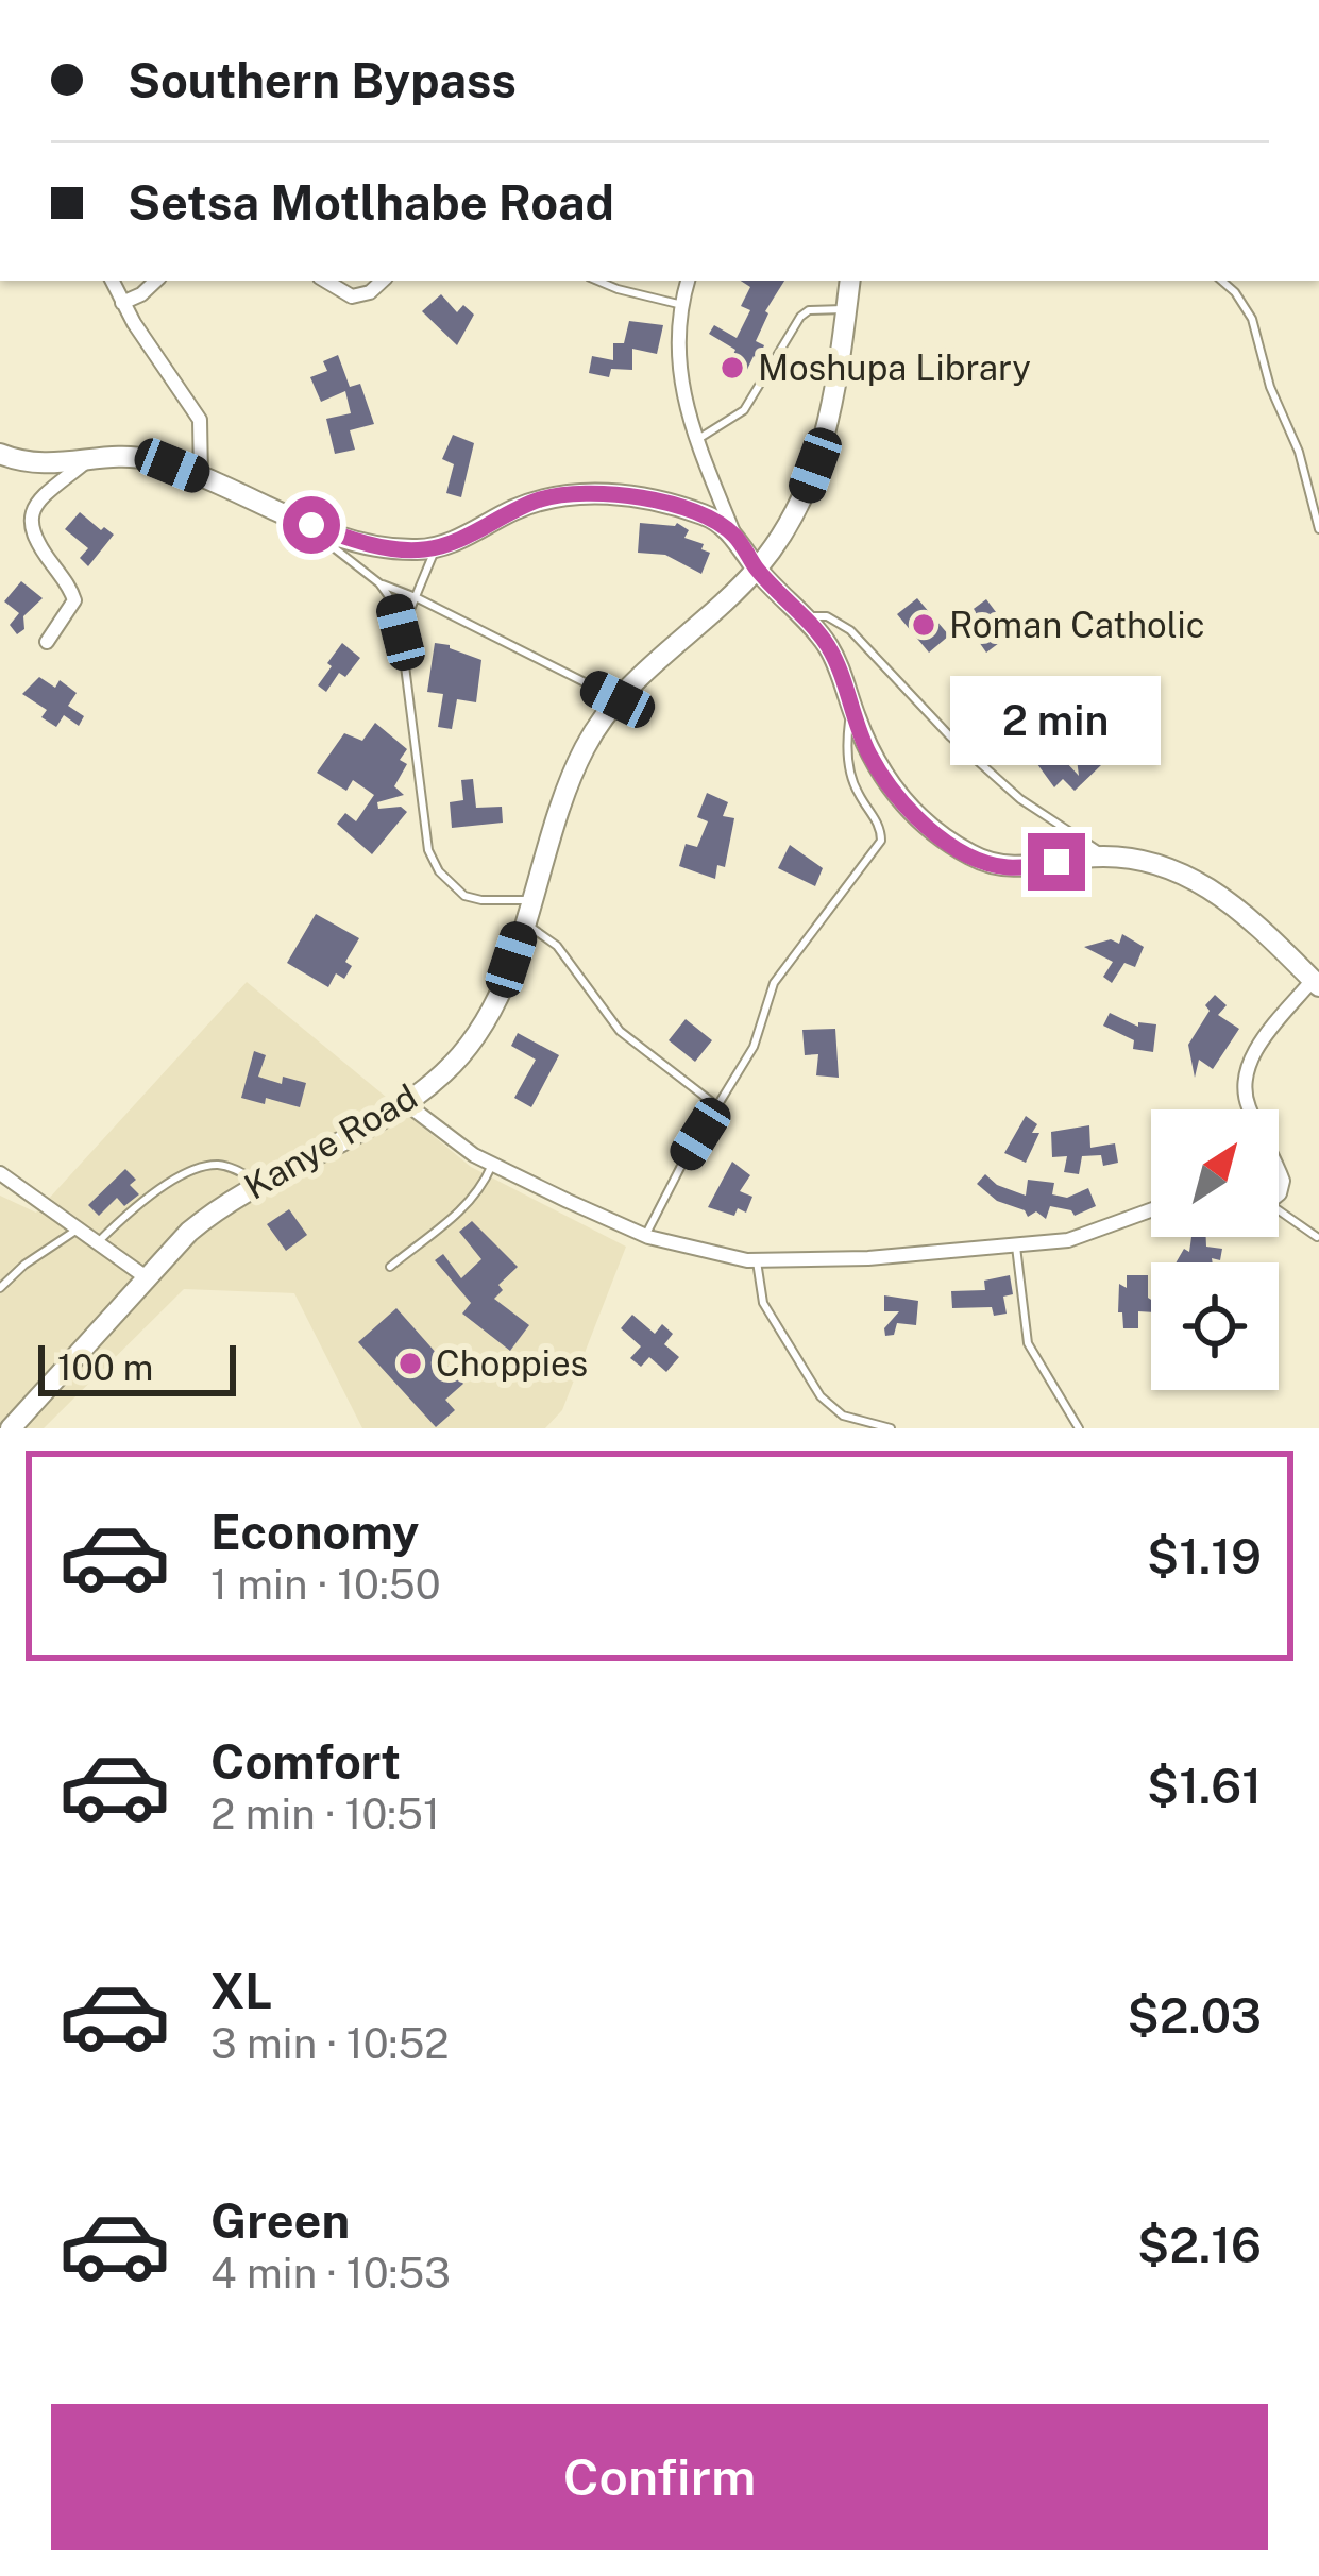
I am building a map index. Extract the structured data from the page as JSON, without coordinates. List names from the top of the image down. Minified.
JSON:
{"streets":{"street":["Kanye Road"]},"places":["Moshupa Library","Roman Catholic","Choppies"],"scale_bar":"100 m","north":"top right","page":{"banner":["Southern Bypass","Setsa Motlhabe Road"],"bubble":"2 min","scale":"100 m","list":[{"name":"Economy","note":"1 min · 10:50","value":"$1.19"},{"name":"Comfort","note":"2 min · 10:51","value":"$1.61"},{"name":"XL","note":"3 min · 10:52","value":"$2.03"},{"name":"Green","note":"4 min · 10:53","value":"$2.16"}],"buttons":"Confirm"}}
